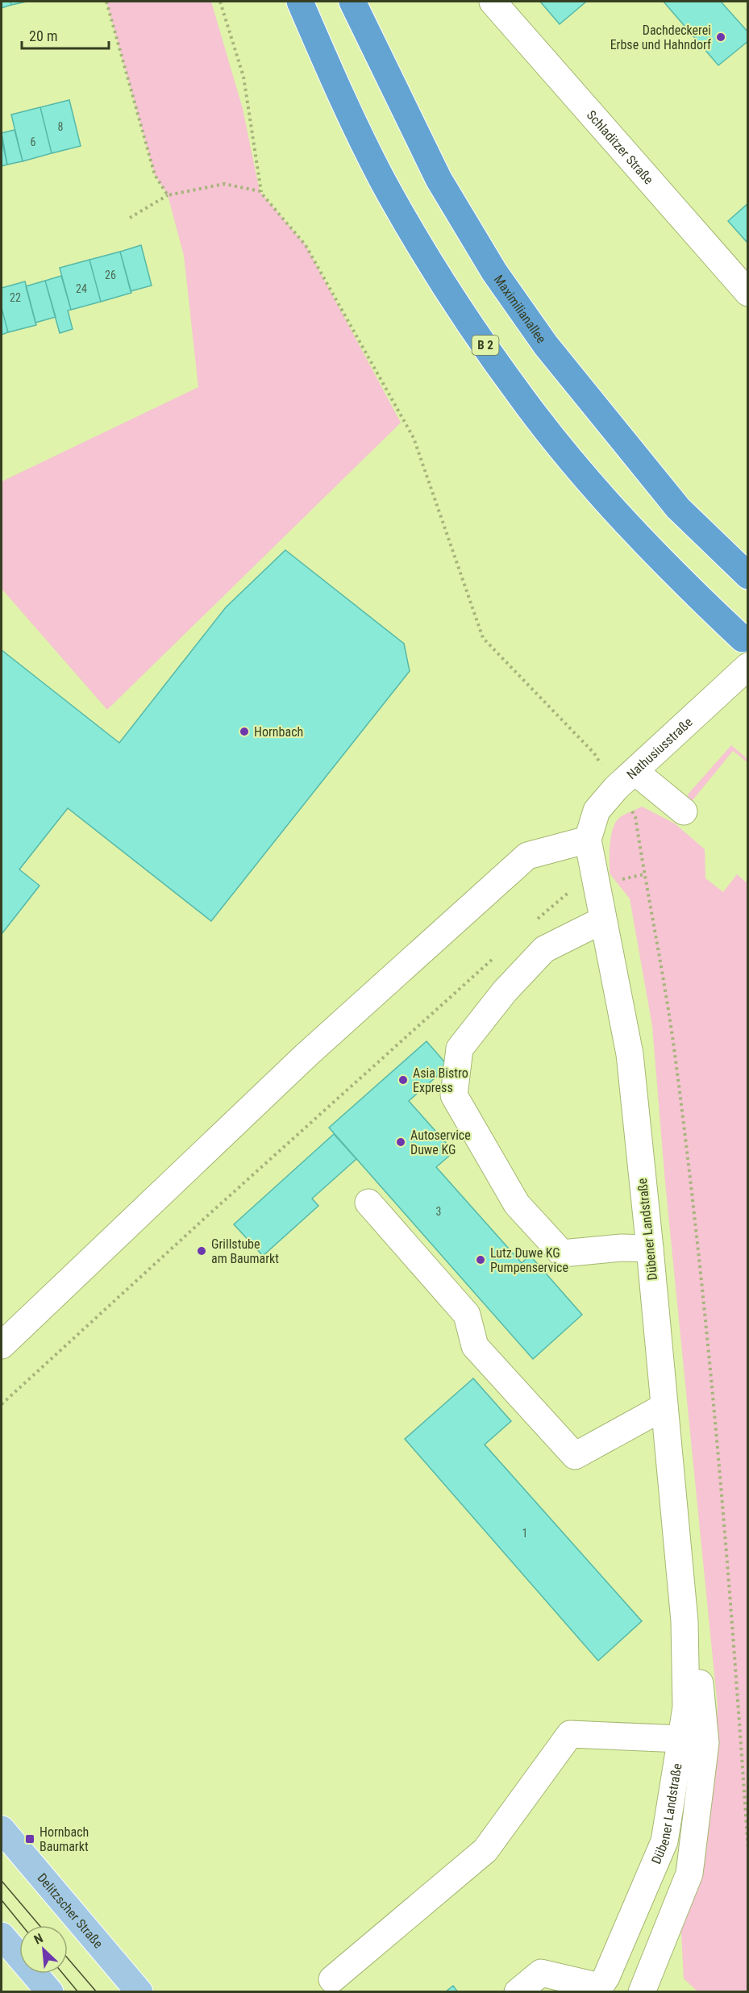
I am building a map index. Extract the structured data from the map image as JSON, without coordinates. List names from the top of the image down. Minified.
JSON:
{"streets":{"highway":["Maximilianallee","B 2"],"main road":["Delitzscher Straße"],"street":["Schladitzer Straße","Nathusiusstraße","Dübener Landstraße"]},"crossings":[["Nathusiusstraße","Dübener Landstraße"]],"places":{"other":["Dachdeckerei Erbse und Hahndorf","Hornbach","Asia Bistro Express","Autoservice Duwe KG","Grillstube am Baumarkt","Lutz Duwe KG Pumpenservice"],"transit":["Hornbach Baumarkt"]},"house_numbers":["8","6","26","24","22","3","1"],"scale_bar":"20 m","north":"top left"}
